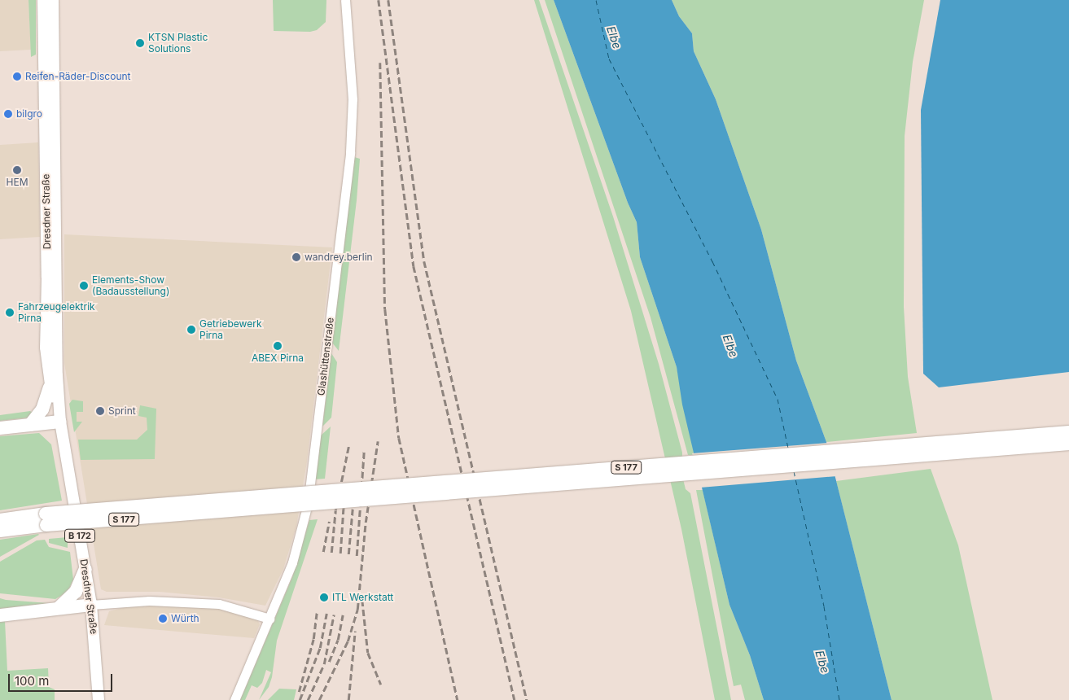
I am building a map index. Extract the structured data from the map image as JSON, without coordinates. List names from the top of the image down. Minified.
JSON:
{"streets":{"highway":["S 177"],"main road":["Dresdner Straße","B 172"],"street":["Glashüttenstraße"]},"water":["Elbe"],"places":["KTSN Plastic Solutions","Reifen-Räder-Discount","bilgro","HEM","wandrey.berlin","Elements-Show (Badausstellung)","Fahrzeugelektrik Pirna","Getriebewerk Pirna","ABEX Pirna","Sprint","ITL Werkstatt","Würth"],"scale_bar":"100 m"}
